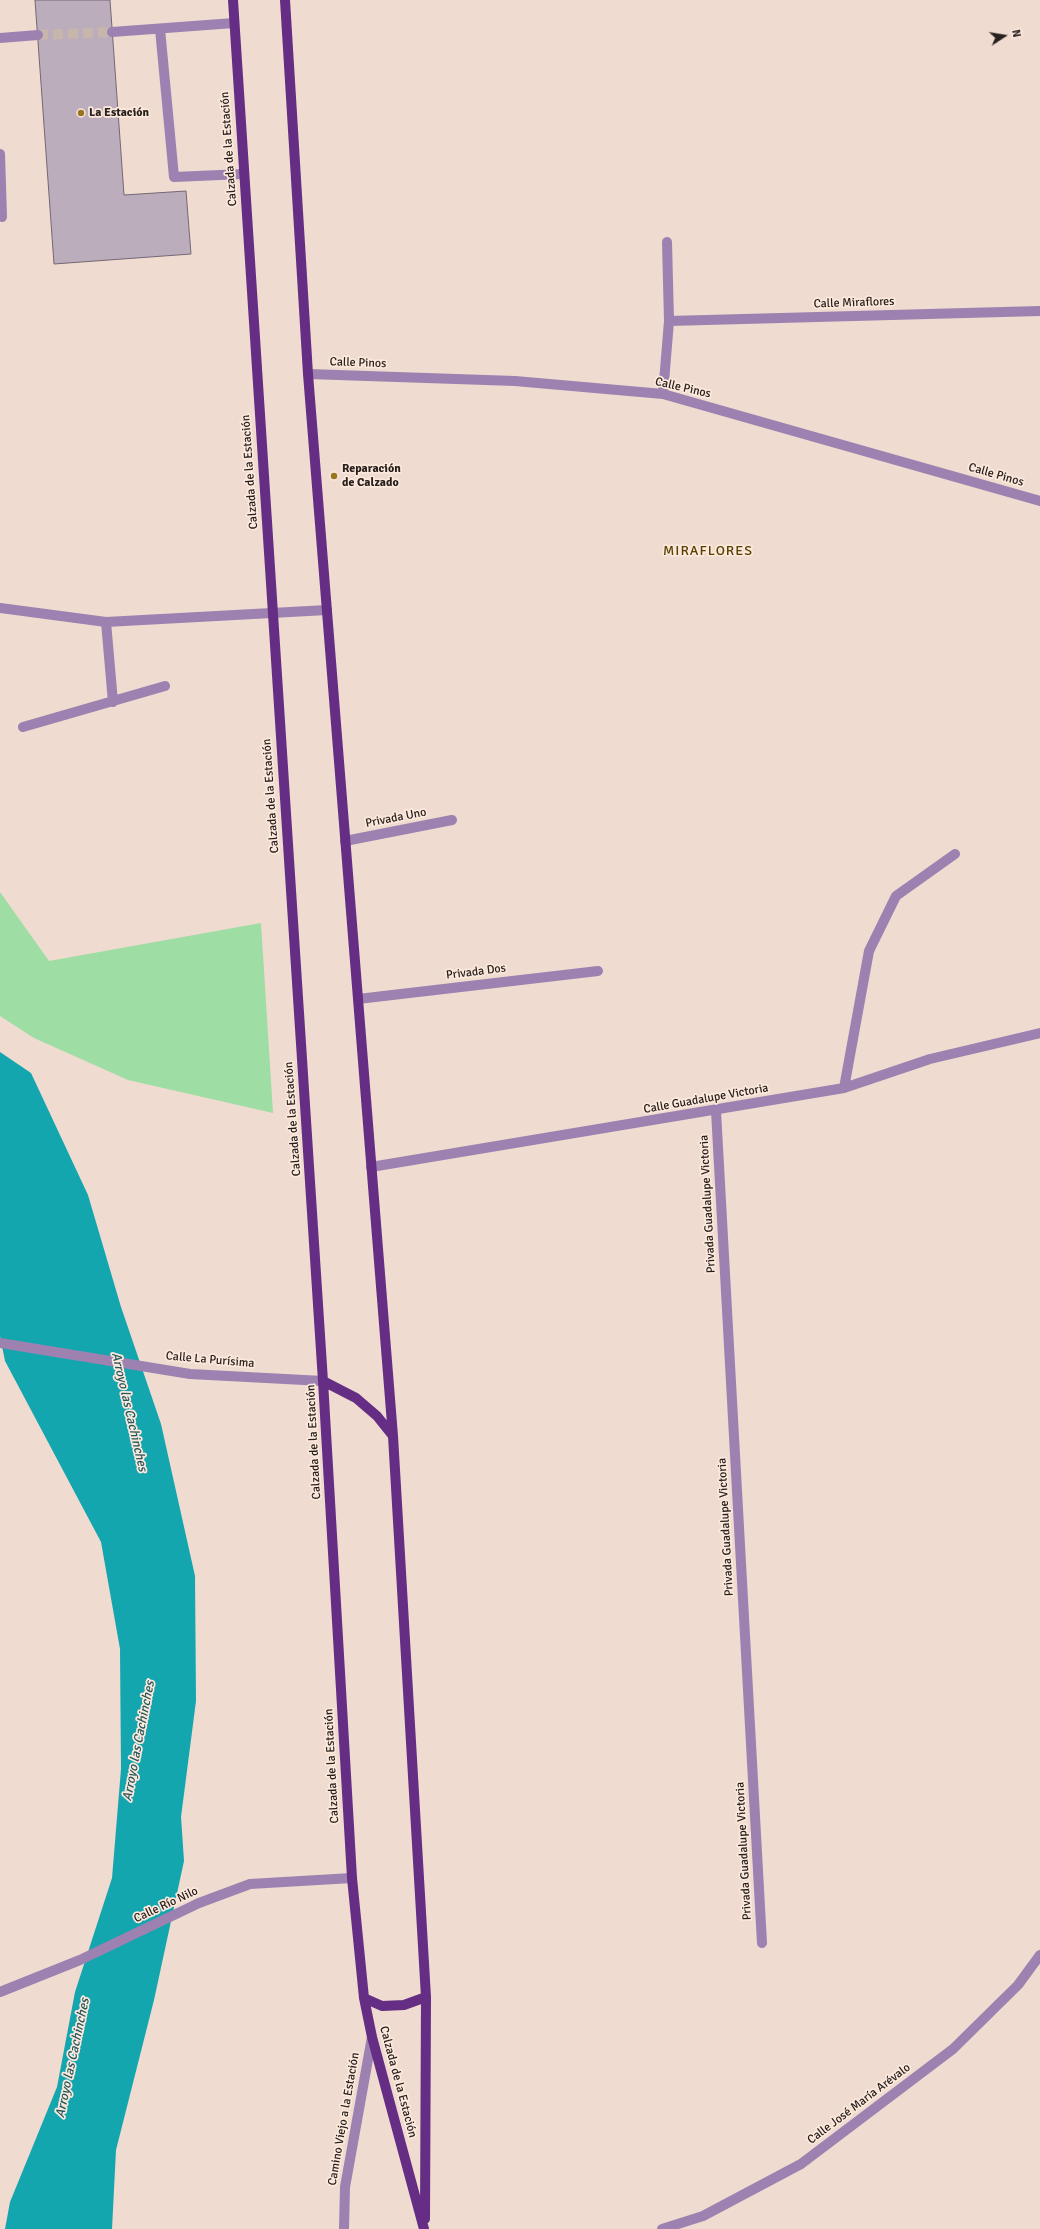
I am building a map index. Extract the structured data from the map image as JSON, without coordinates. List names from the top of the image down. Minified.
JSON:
{"streets":{"main road":["Calzada de la Estación"],"street":["Calle Miraflores","Calle Pinos","Privada Uno","Privada Dos","Calle Guadalupe Victoria","Privada Guadalupe Victoria","Calle La Purísima","Calle Río Nilo","Calle José María Arévalo","Camino Viejo a la Estación"]},"crossings":[["Calzada de la Estación","Calle Pinos"],["Calzada de la Estación","Privada Uno"],["Calzada de la Estación","Privada Dos"],["Calzada de la Estación","Calle Guadalupe Victoria"],["Calzada de la Estación","Calle La Purísima"],["Calzada de la Estación","Calle Río Nilo"],["Calzada de la Estación","Camino Viejo a la Estación"],["Calle Guadalupe Victoria","Privada Guadalupe Victoria"]],"districts":["MIRAFLORES"],"water":["Arroyo las Cachinches"],"places":["La Estación","Reparación de Calzado"],"north":"right"}
